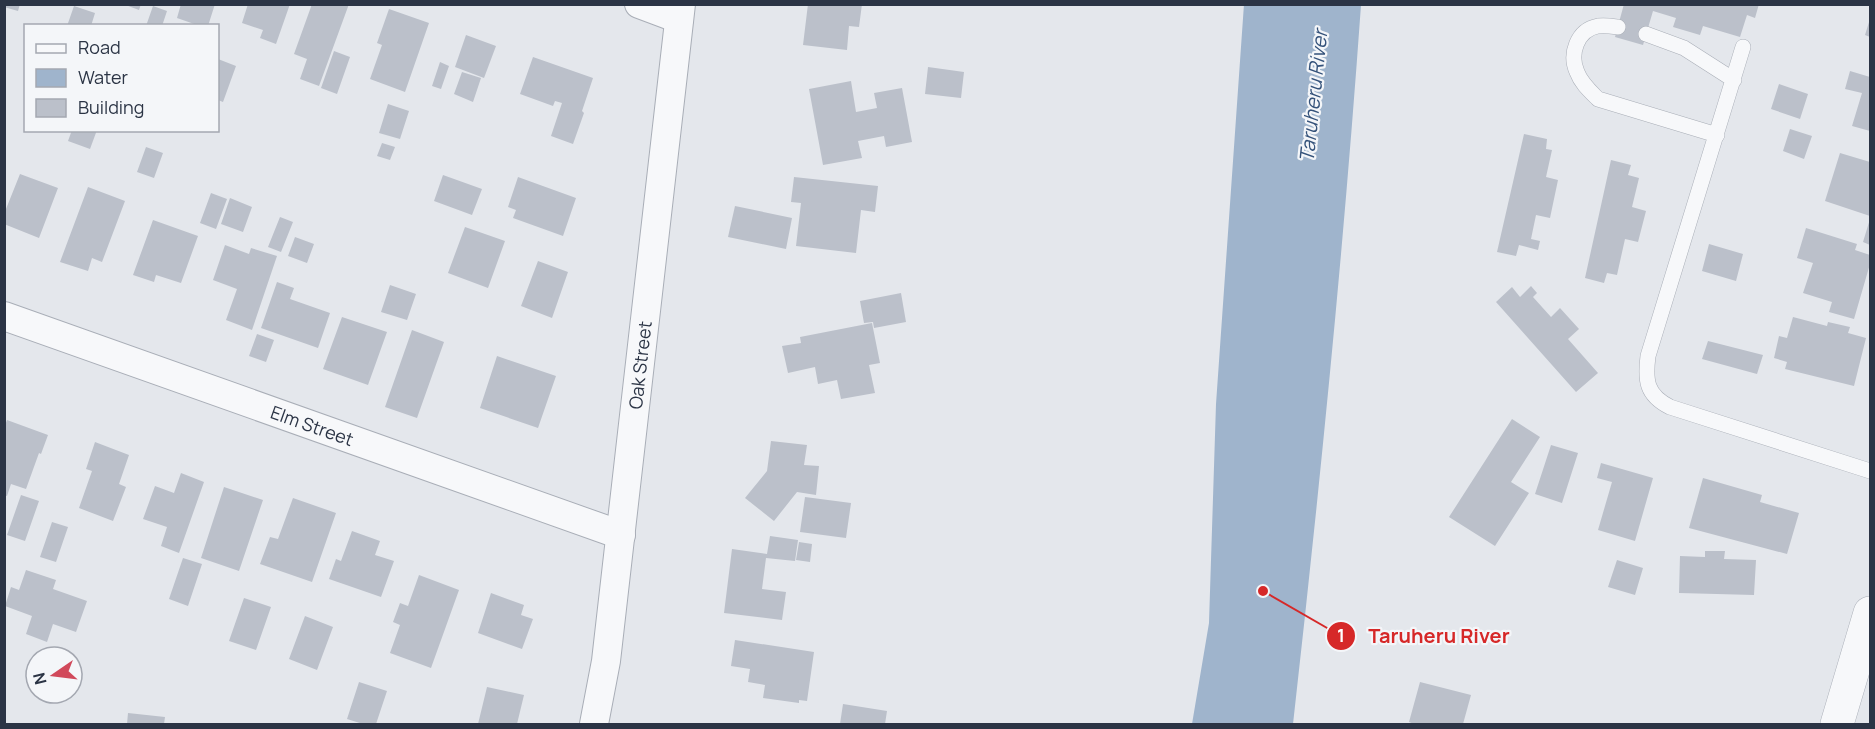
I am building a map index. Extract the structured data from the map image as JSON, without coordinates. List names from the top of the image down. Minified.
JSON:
{"streets":{"street":["Oak Street","Elm Street"]},"crossings":[["Oak Street","Elm Street"]],"water":["Taruheru River"],"places":["Taruheru River"],"legend":["Road","Water","Building"],"north":"left"}
